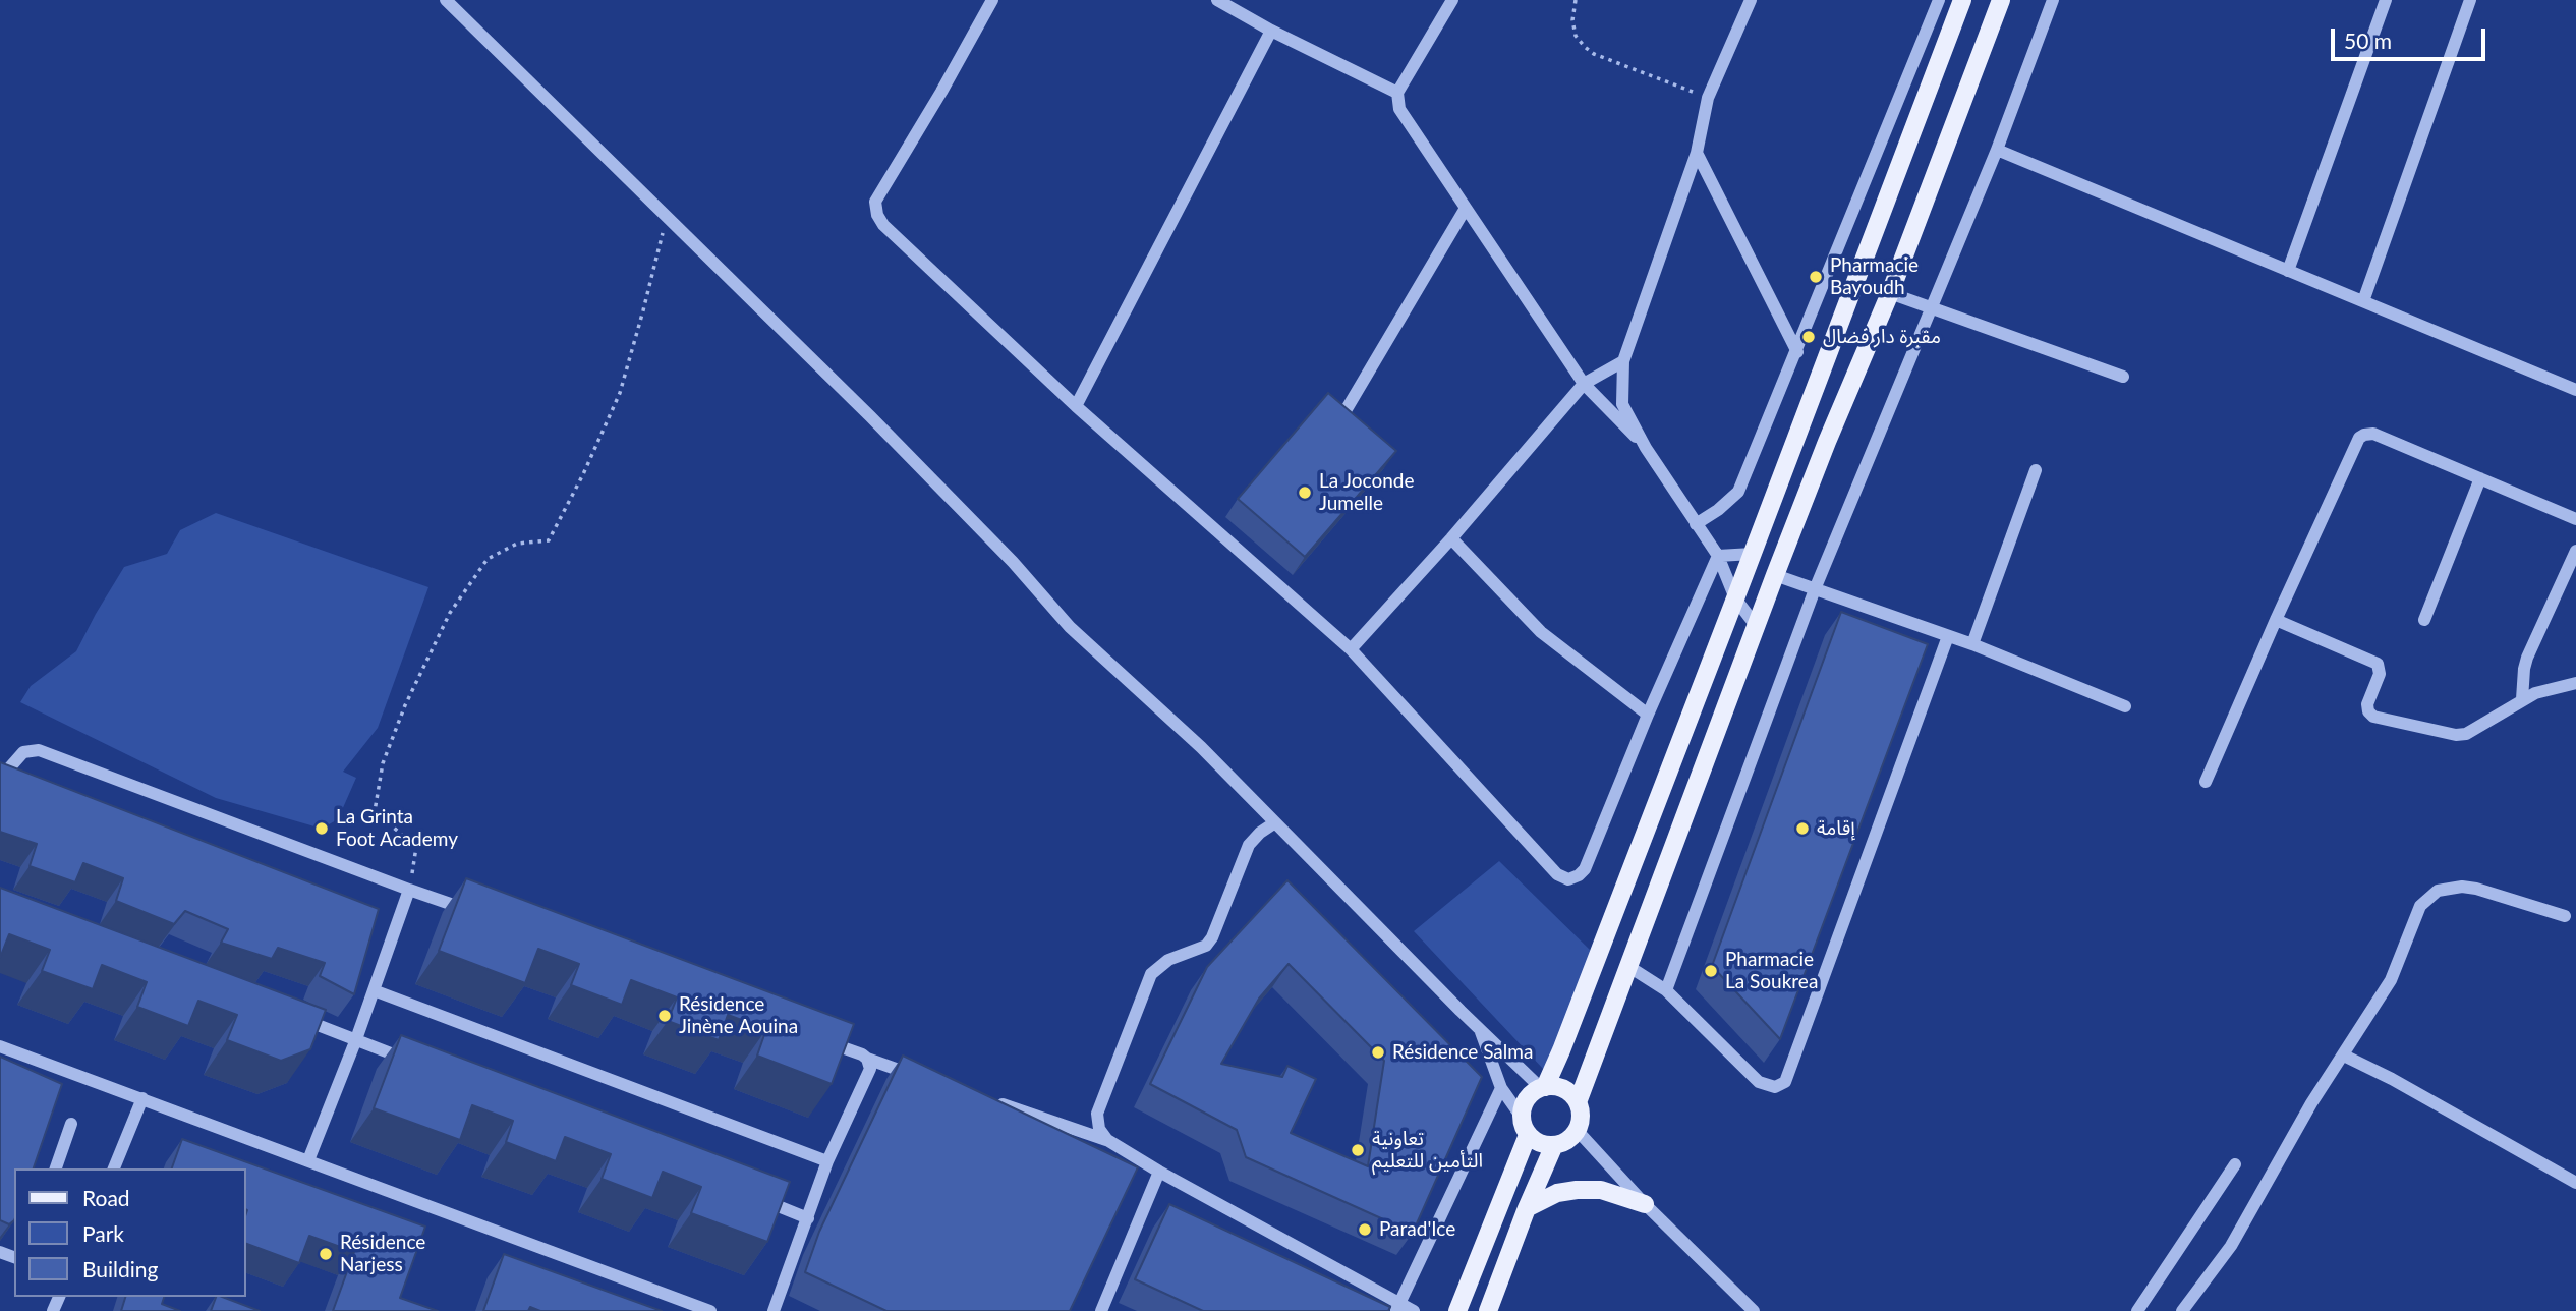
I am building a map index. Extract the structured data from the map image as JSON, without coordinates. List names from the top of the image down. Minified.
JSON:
{"places":["Pharmacie Bayoudh","مقبرة دار فضال","La Joconde Jumelle","La Grinta Foot Academy","إقامة","Pharmacie La Soukrea","Résidence Jinène Aouina","Résidence Salma","تعاونية التأمين للتعليم","Parad'Ice","Résidence Narjess"],"legend":["Road","Park","Building"],"scale_bar":"50 m"}
